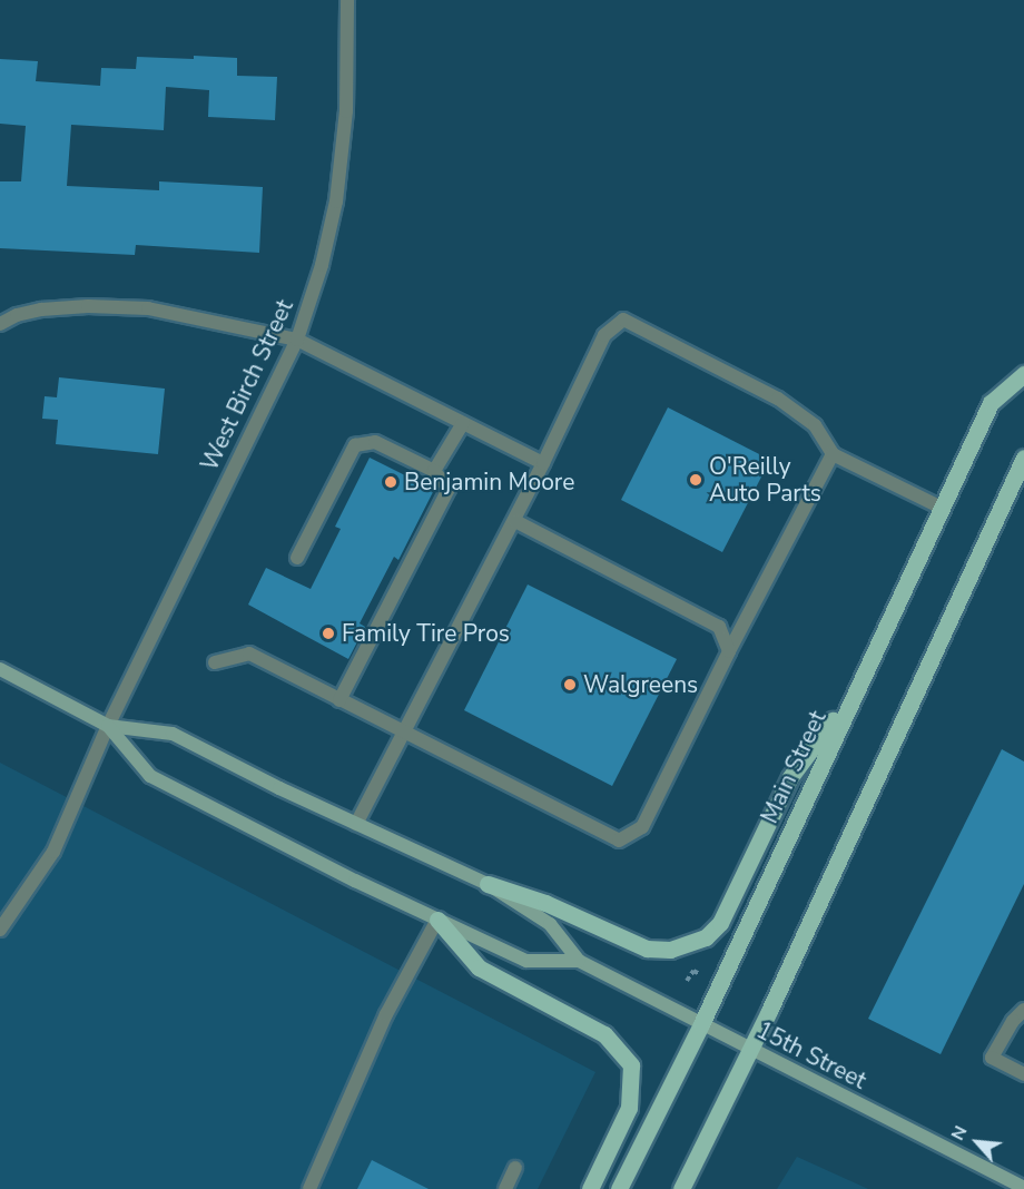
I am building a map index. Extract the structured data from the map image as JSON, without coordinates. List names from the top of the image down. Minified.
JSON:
{"streets":{"main road":["Main Street"],"street":["West Birch Street","15th Street"]},"crossings":[["West Birch Street","15th Street"],["Main Street","15th Street"]],"places":["O'Reilly Auto Parts","Benjamin Moore","Family Tire Pros","Walgreens"],"north":"top left"}
